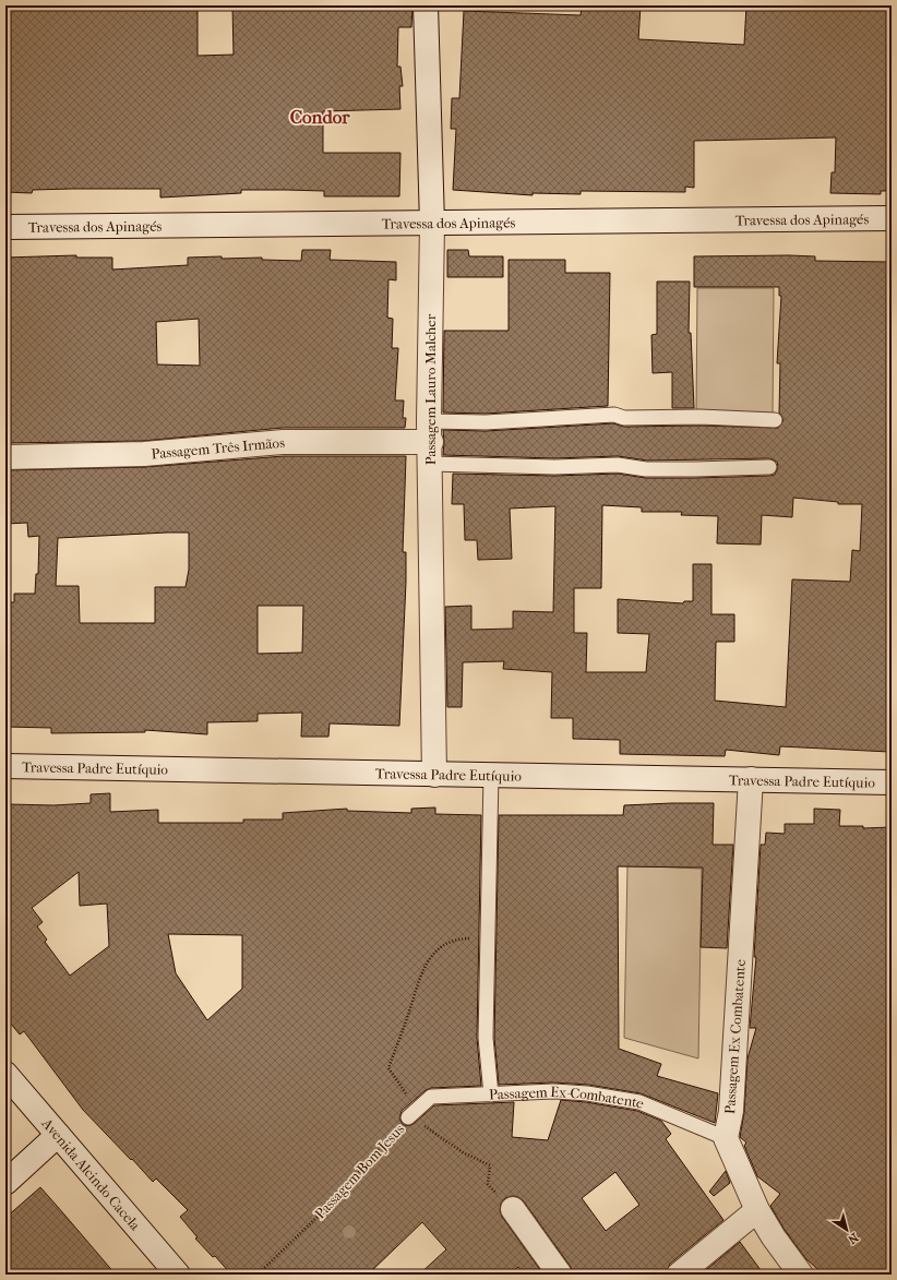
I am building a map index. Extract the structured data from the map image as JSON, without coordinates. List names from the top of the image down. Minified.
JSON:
{"streets":{"street":["Travessa dos Apinagés","Passagem Lauro Malcher","Passagem Três Irmãos","Travessa Padre Eutíquio","Passagem Ex Combatente","Avenida Alcindo Cacela"],"lane":["Passagem Ex-Combatente"],"path":["Passagem Bom Jesus"]},"crossings":[["Travessa dos Apinagés","Passagem Lauro Malcher"],["Passagem Lauro Malcher","Passagem Três Irmãos"],["Passagem Lauro Malcher","Travessa Padre Eutíquio"],["Travessa Padre Eutíquio","Passagem Ex Combatente"],["Passagem Ex Combatente","Passagem Ex-Combatente"],["Passagem Ex-Combatente","Passagem Bom Jesus"]],"districts":["Condor"],"north":"bottom right"}
